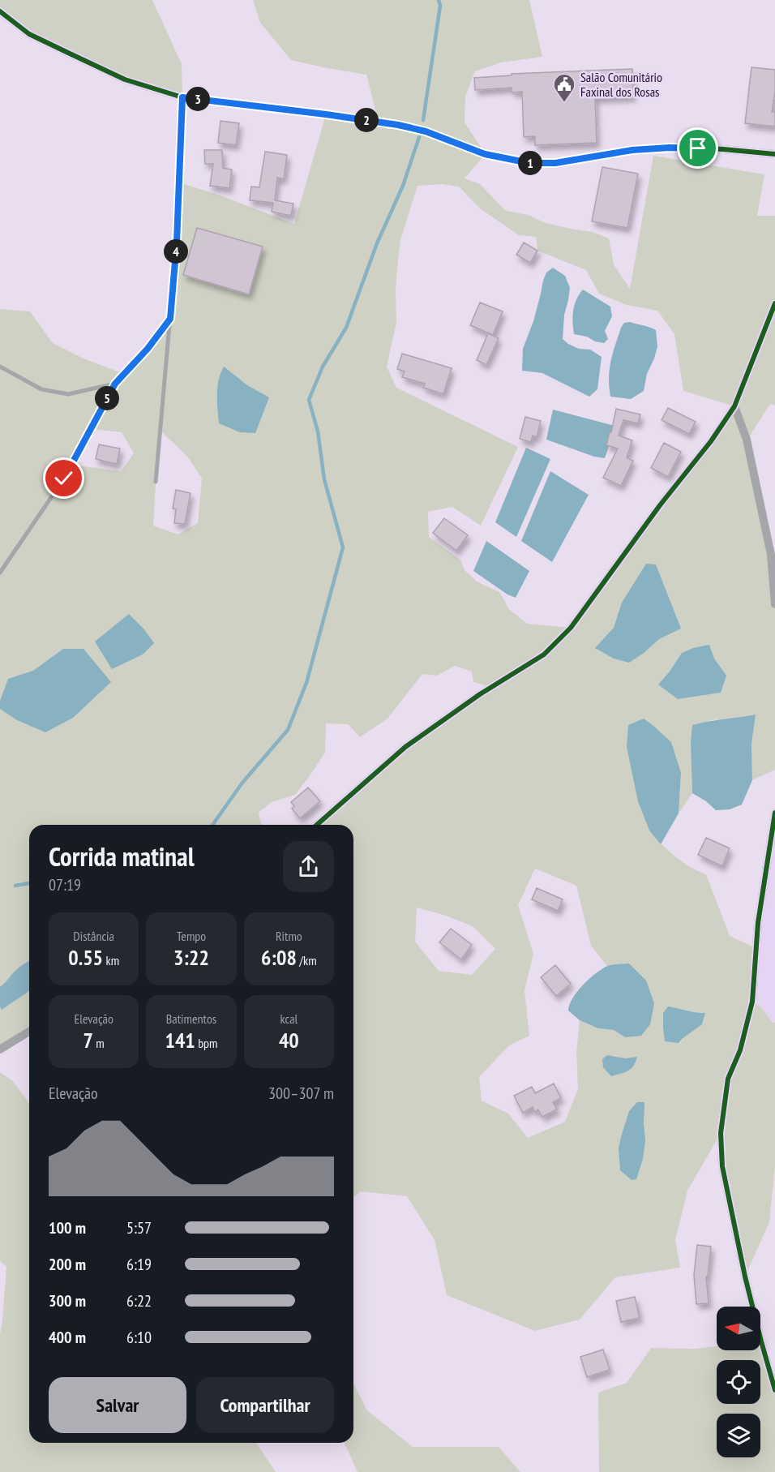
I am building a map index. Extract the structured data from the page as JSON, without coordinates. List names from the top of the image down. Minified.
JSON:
{"places":{"public building":["Salão Comunitário Faxinal dos Rosas"]},"north":"left","page":{"pins":["3","2","1","4","5"],"heading":["Corrida matinal","07:19"],"stats":[["Distância","0.55 km"],["Tempo","3:22"],["Ritmo","6:08 /km"],["Elevação","7 m"],["Batimentos","141 bpm"],["kcal","40"]],"chart":["Elevação","300–307 m"],"list":[{"name":"100 m","note":"5:57"},{"name":"200 m","note":"6:19"},{"name":"300 m","note":"6:22"},{"name":"400 m","note":"6:10"}],"buttons":["Salvar","Compartilhar"]}}
